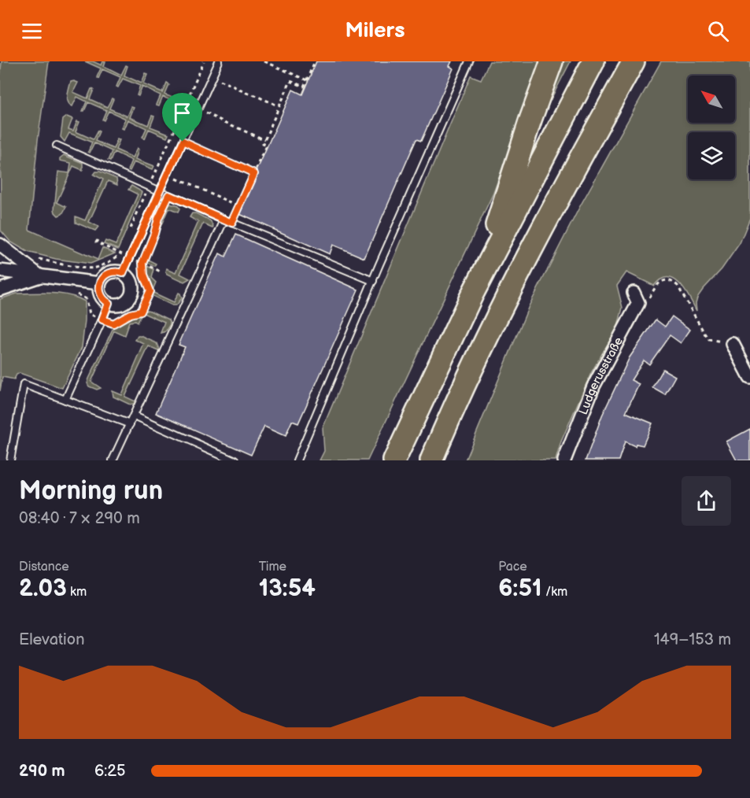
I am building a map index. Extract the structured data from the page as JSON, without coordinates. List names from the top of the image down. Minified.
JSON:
{"streets":{"street":["Ludgerusstraße"]},"north":"top left","page":{"header":"Milers","heading":["Morning run","08:40 · 7 × 290 m"],"stats":[["Distance","2.03 km"],["Time","13:54"],["Pace","6:51 /km"]],"chart":["Elevation","149–153 m"],"list":[{"name":"290 m","note":"6:25"}]}}
